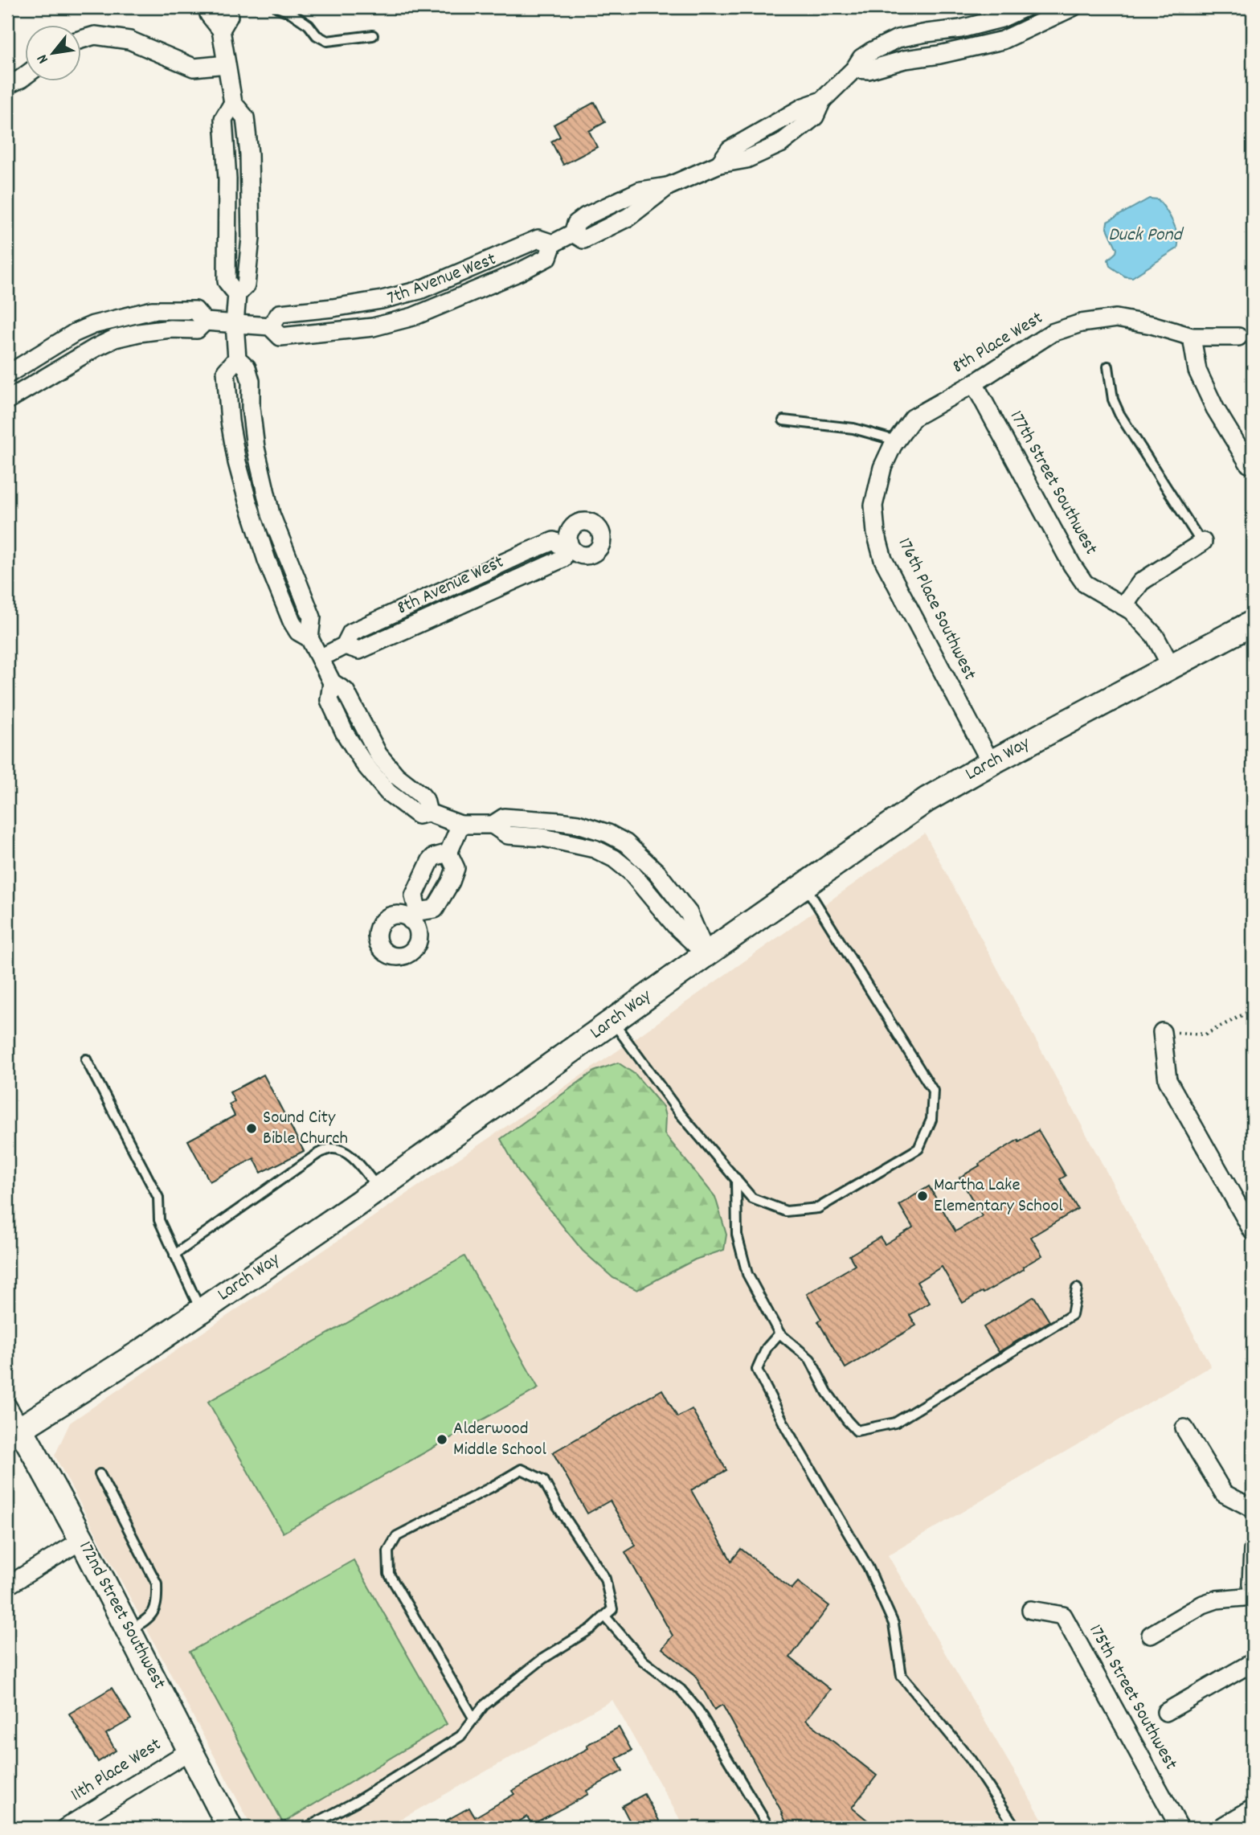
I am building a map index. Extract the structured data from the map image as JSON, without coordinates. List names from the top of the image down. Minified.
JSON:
{"streets":{"main road":["Larch Way","172nd Street Southwest"],"street":["7th Avenue West","8th Place West","177th Street Southwest","8th Avenue West","176th Place Southwest","175th Street Southwest","11th Place West"]},"crossings":[["8th Place West","177th Street Southwest"],["8th Place West","176th Place Southwest"],["177th Street Southwest","Larch Way"],["176th Place Southwest","Larch Way"],["Larch Way","172nd Street Southwest"],["172nd Street Southwest","11th Place West"]],"water":["Duck Pond"],"places":["Sound City Bible Church","Martha Lake Elementary School","Alderwood Middle School"],"north":"bottom left"}
